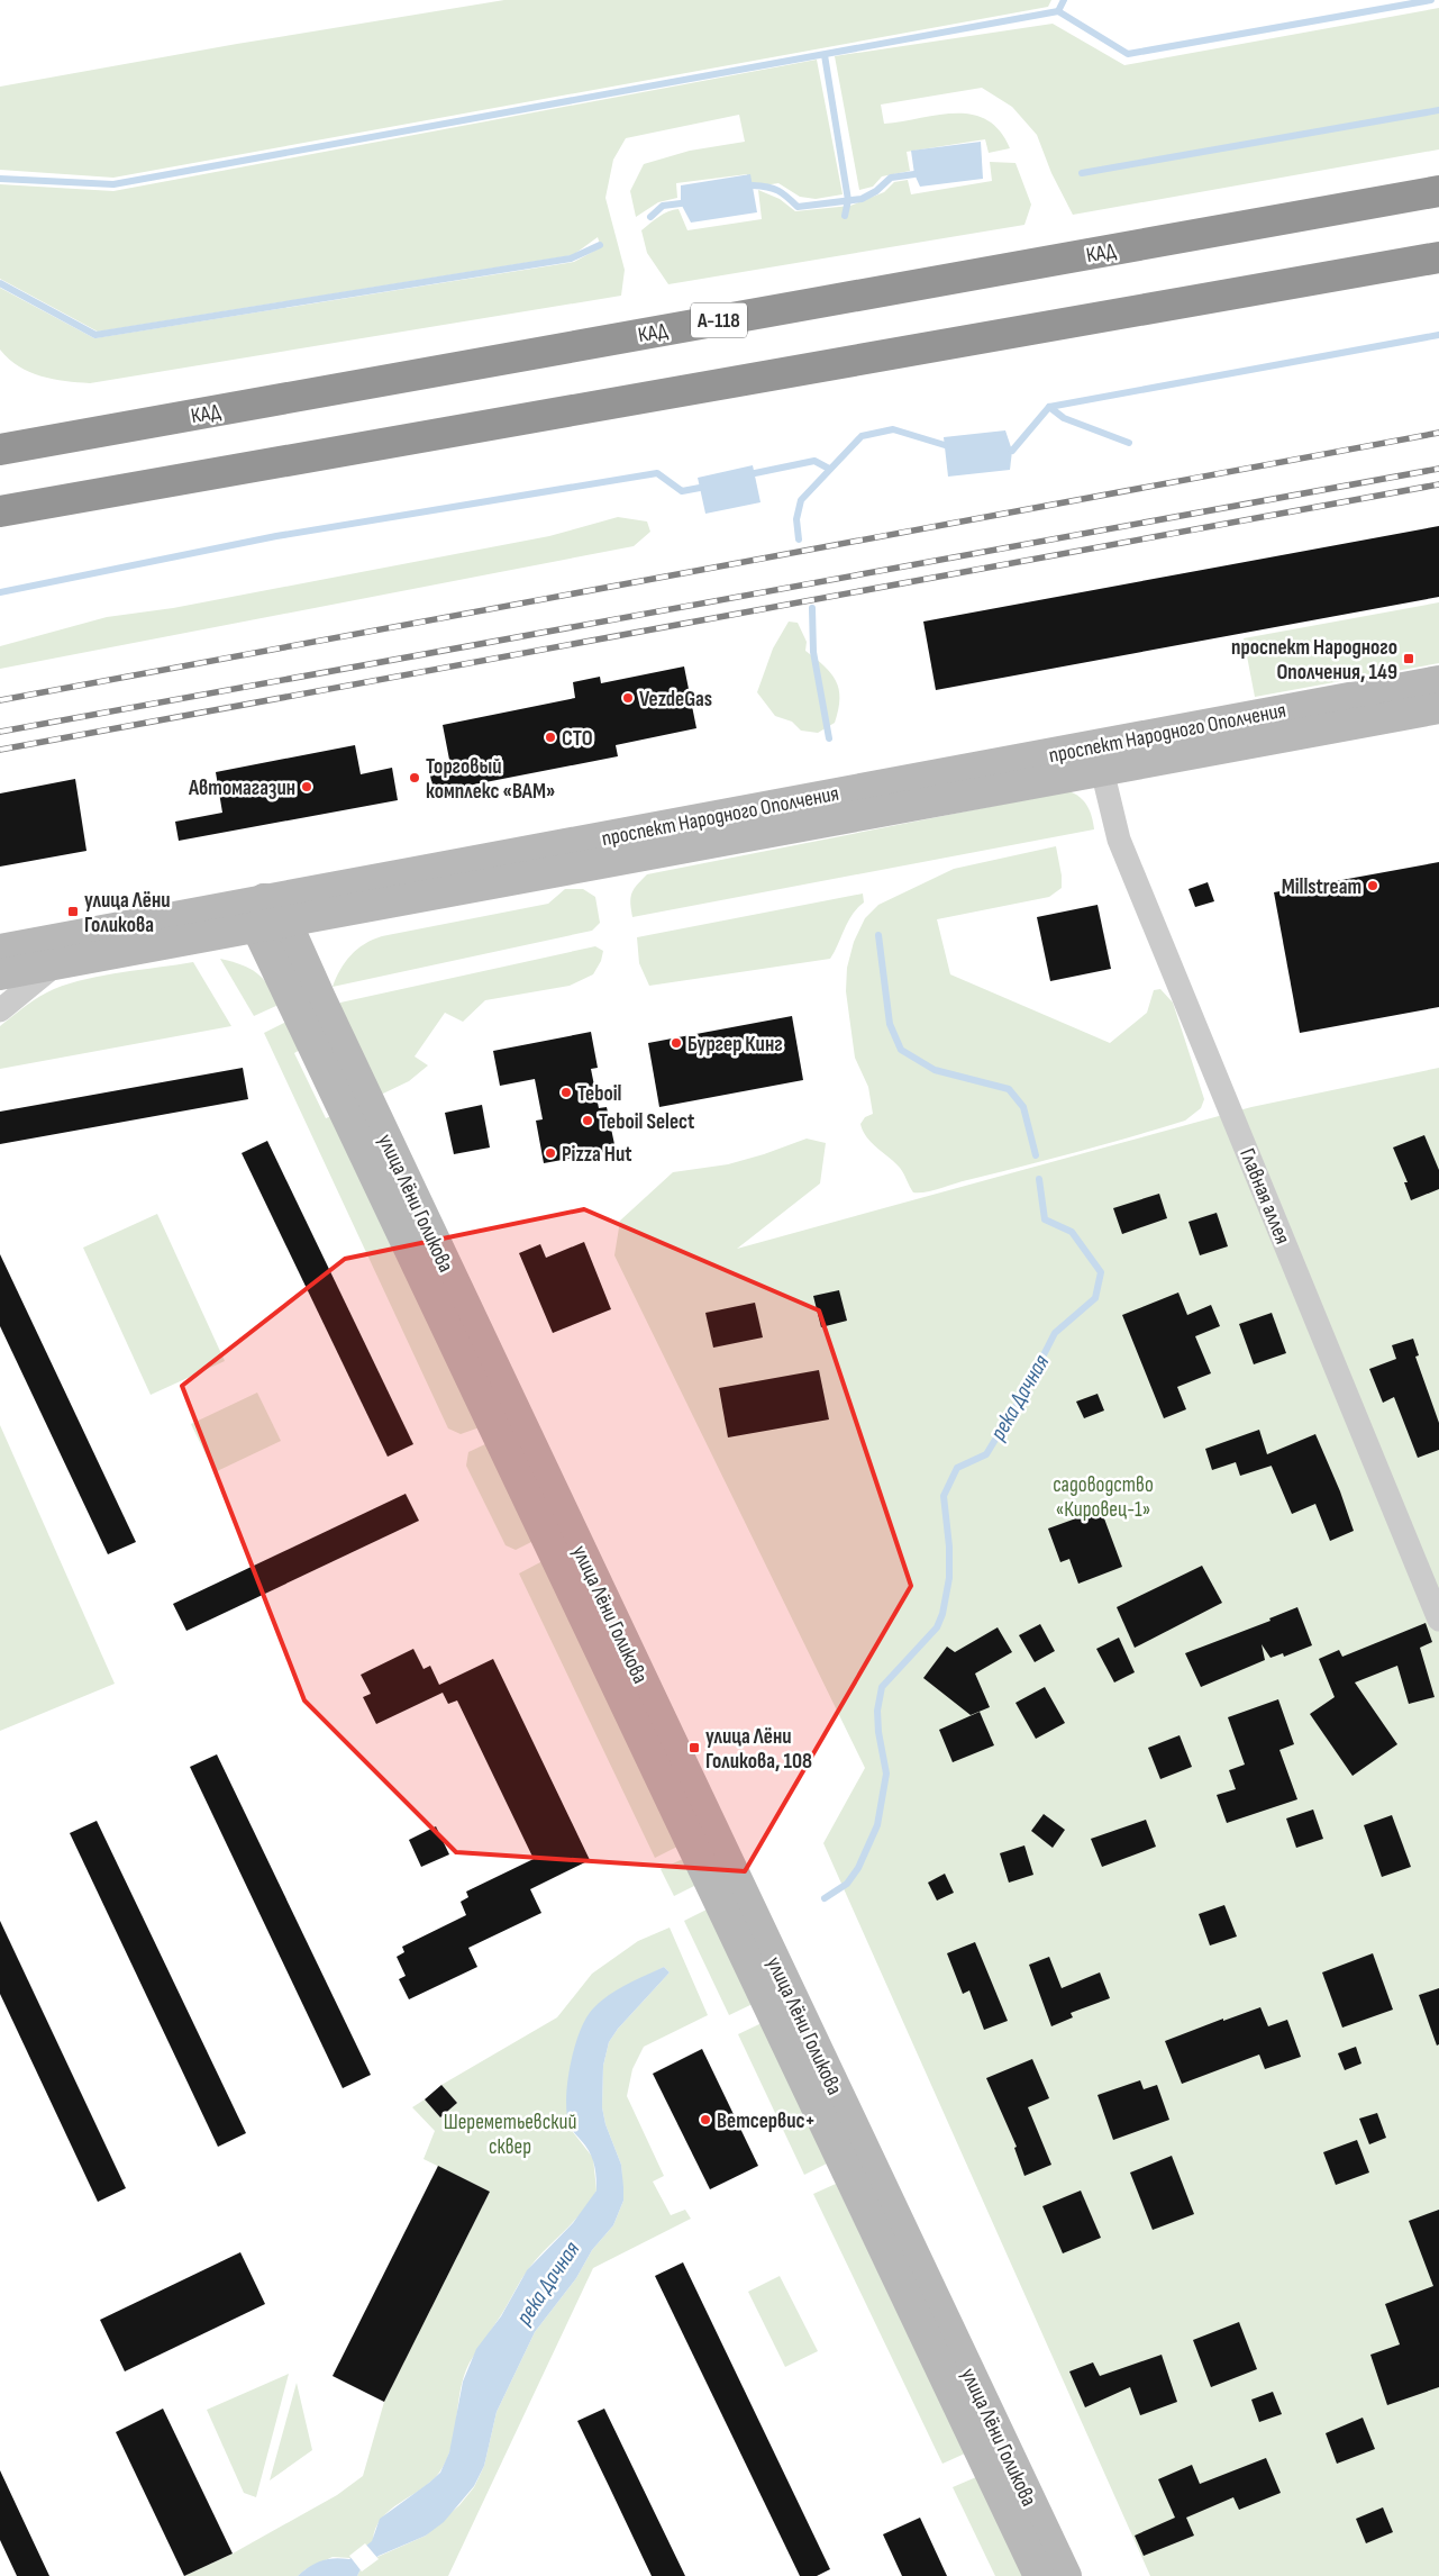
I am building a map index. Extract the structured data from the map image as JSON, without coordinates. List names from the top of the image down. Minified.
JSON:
{"streets":{"highway":["КАД","А-118"],"street":["проспект Народного Ополчения","Главная аллея","улица Лёни Голикова"]},"crossings":[["проспект Народного Ополчения","Главная аллея"],["проспект Народного Ополчения","улица Лёни Голикова"]],"water":["река Дачная"],"parks":["садоводство «Кировец-1»","Шереметьевский сквер"],"places":{"transit":["проспект Народного Ополчения, 149","улица Лёни Голикова","улица Лёни Голикова, 108"],"other":["VezdeGas","СТО","Торговый комплекс «ВАМ»","Автомагазин","Millstream","Бургер Кинг","Teboil","Teboil Select","Pizza Hut","Ветсервис+"]}}
